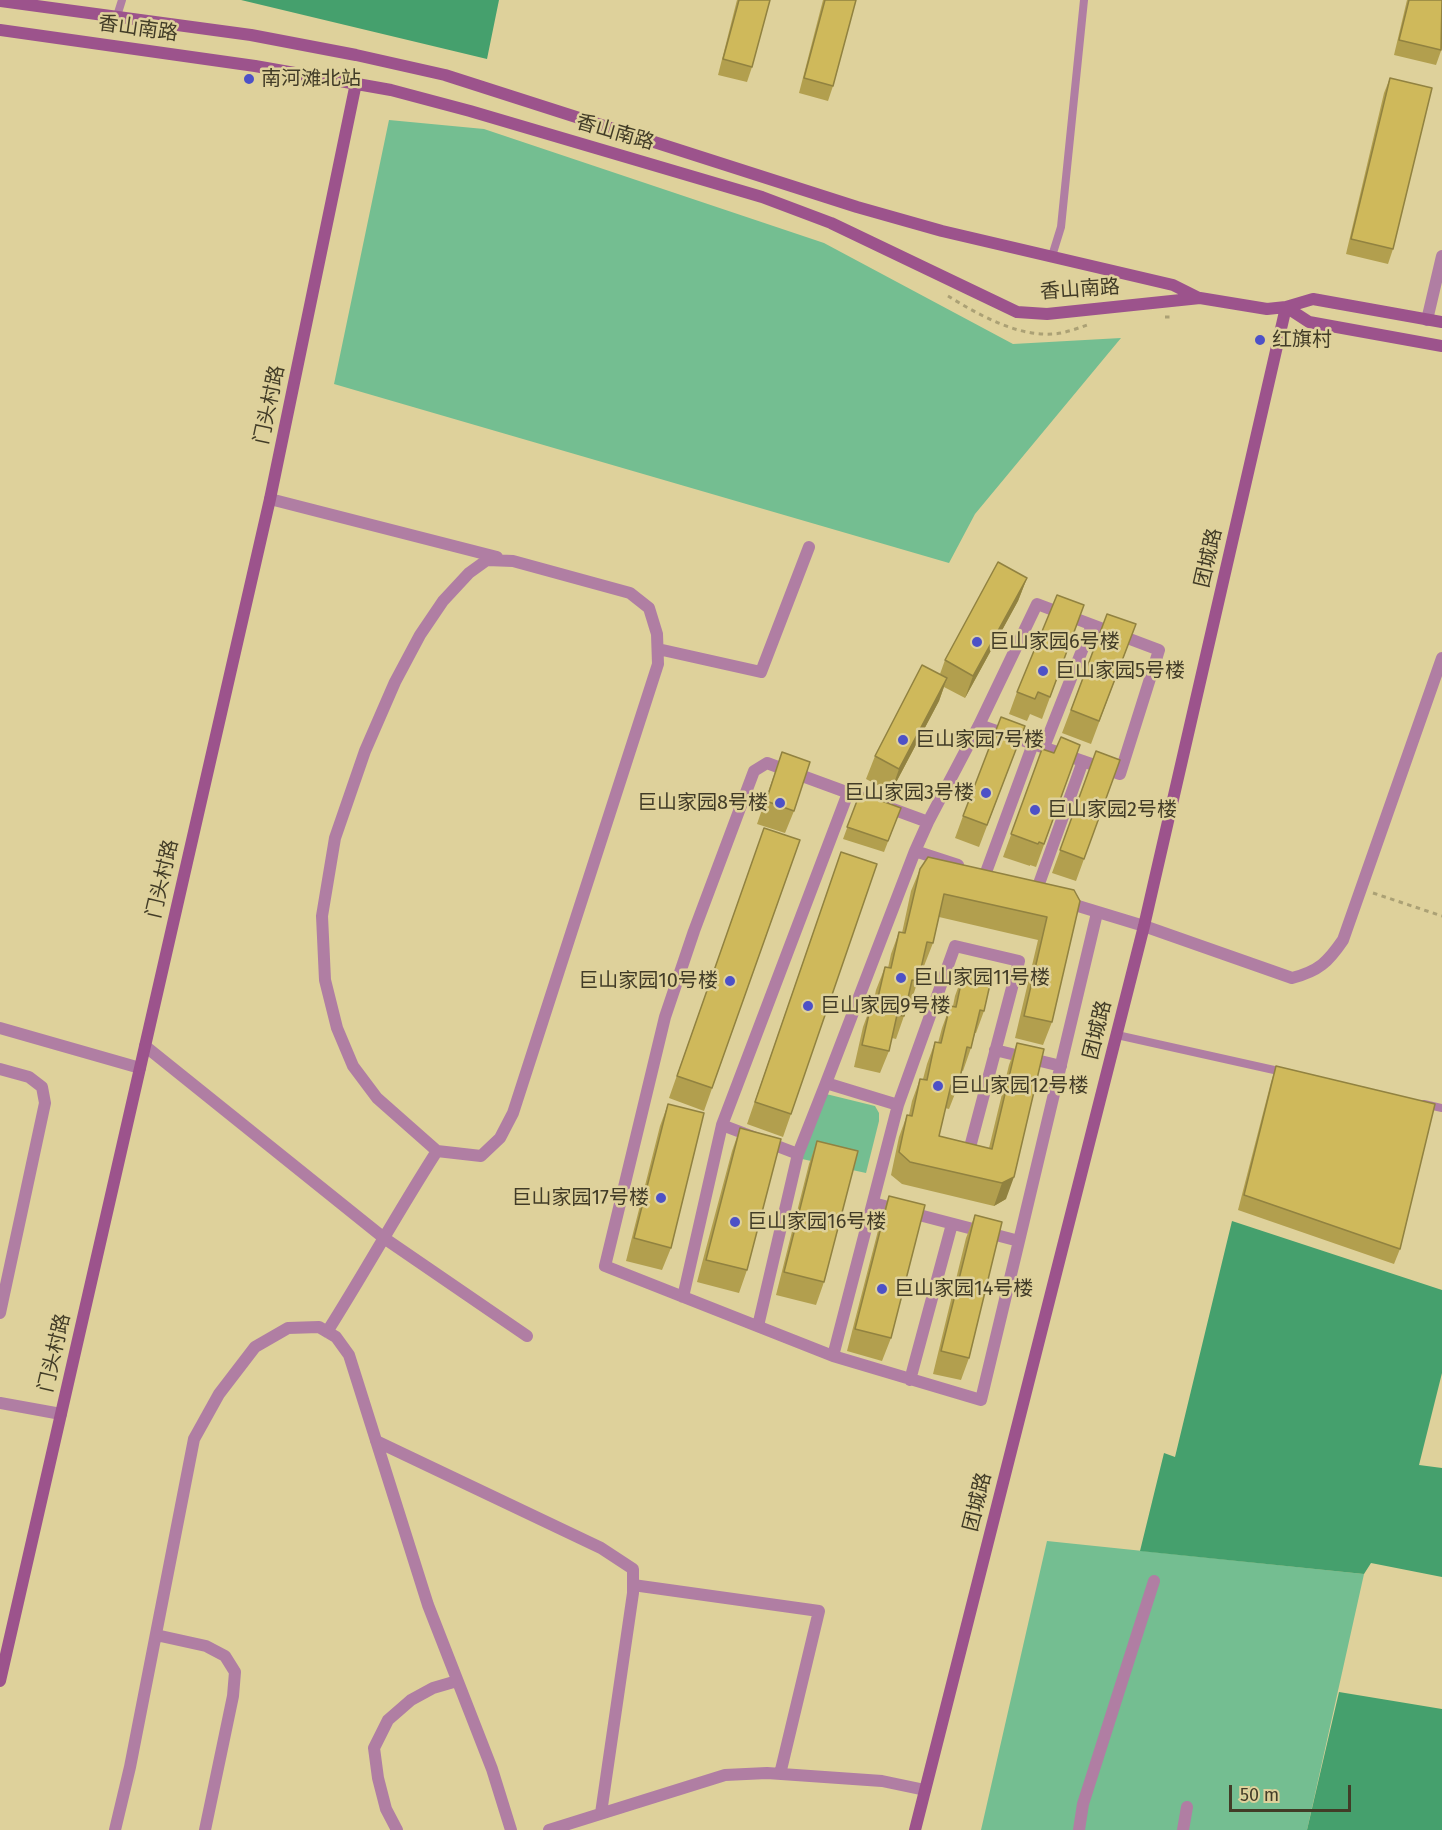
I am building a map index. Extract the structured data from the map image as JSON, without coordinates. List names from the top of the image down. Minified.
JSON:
{"streets":{"street":["香山南路","门头村路","团城路"]},"crossings":[["香山南路","门头村路"],["香山南路","团城路"]],"places":["南河滩北站","红旗村","巨山家园6号楼","巨山家园5号楼","巨山家园7号楼","巨山家园3号楼","巨山家园8号楼","巨山家园2号楼","巨山家园11号楼","巨山家园10号楼","巨山家园9号楼","巨山家园12号楼","巨山家园17号楼","巨山家园16号楼","巨山家园14号楼"],"scale_bar":"50 m"}
